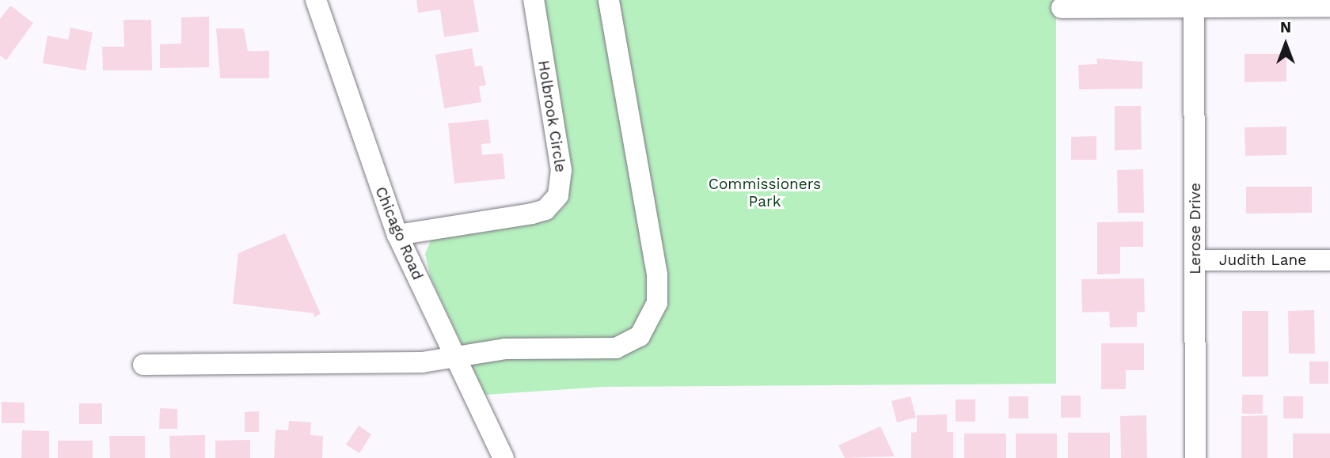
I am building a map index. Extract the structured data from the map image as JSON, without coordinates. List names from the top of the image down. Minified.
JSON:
{"streets":{"street":["Holbrook Circle","Lerose Drive","Chicago Road","Judith Lane"]},"crossings":[["Holbrook Circle","Chicago Road"],["Lerose Drive","Judith Lane"]],"parks":["Commissioners Park"],"north":"top"}
